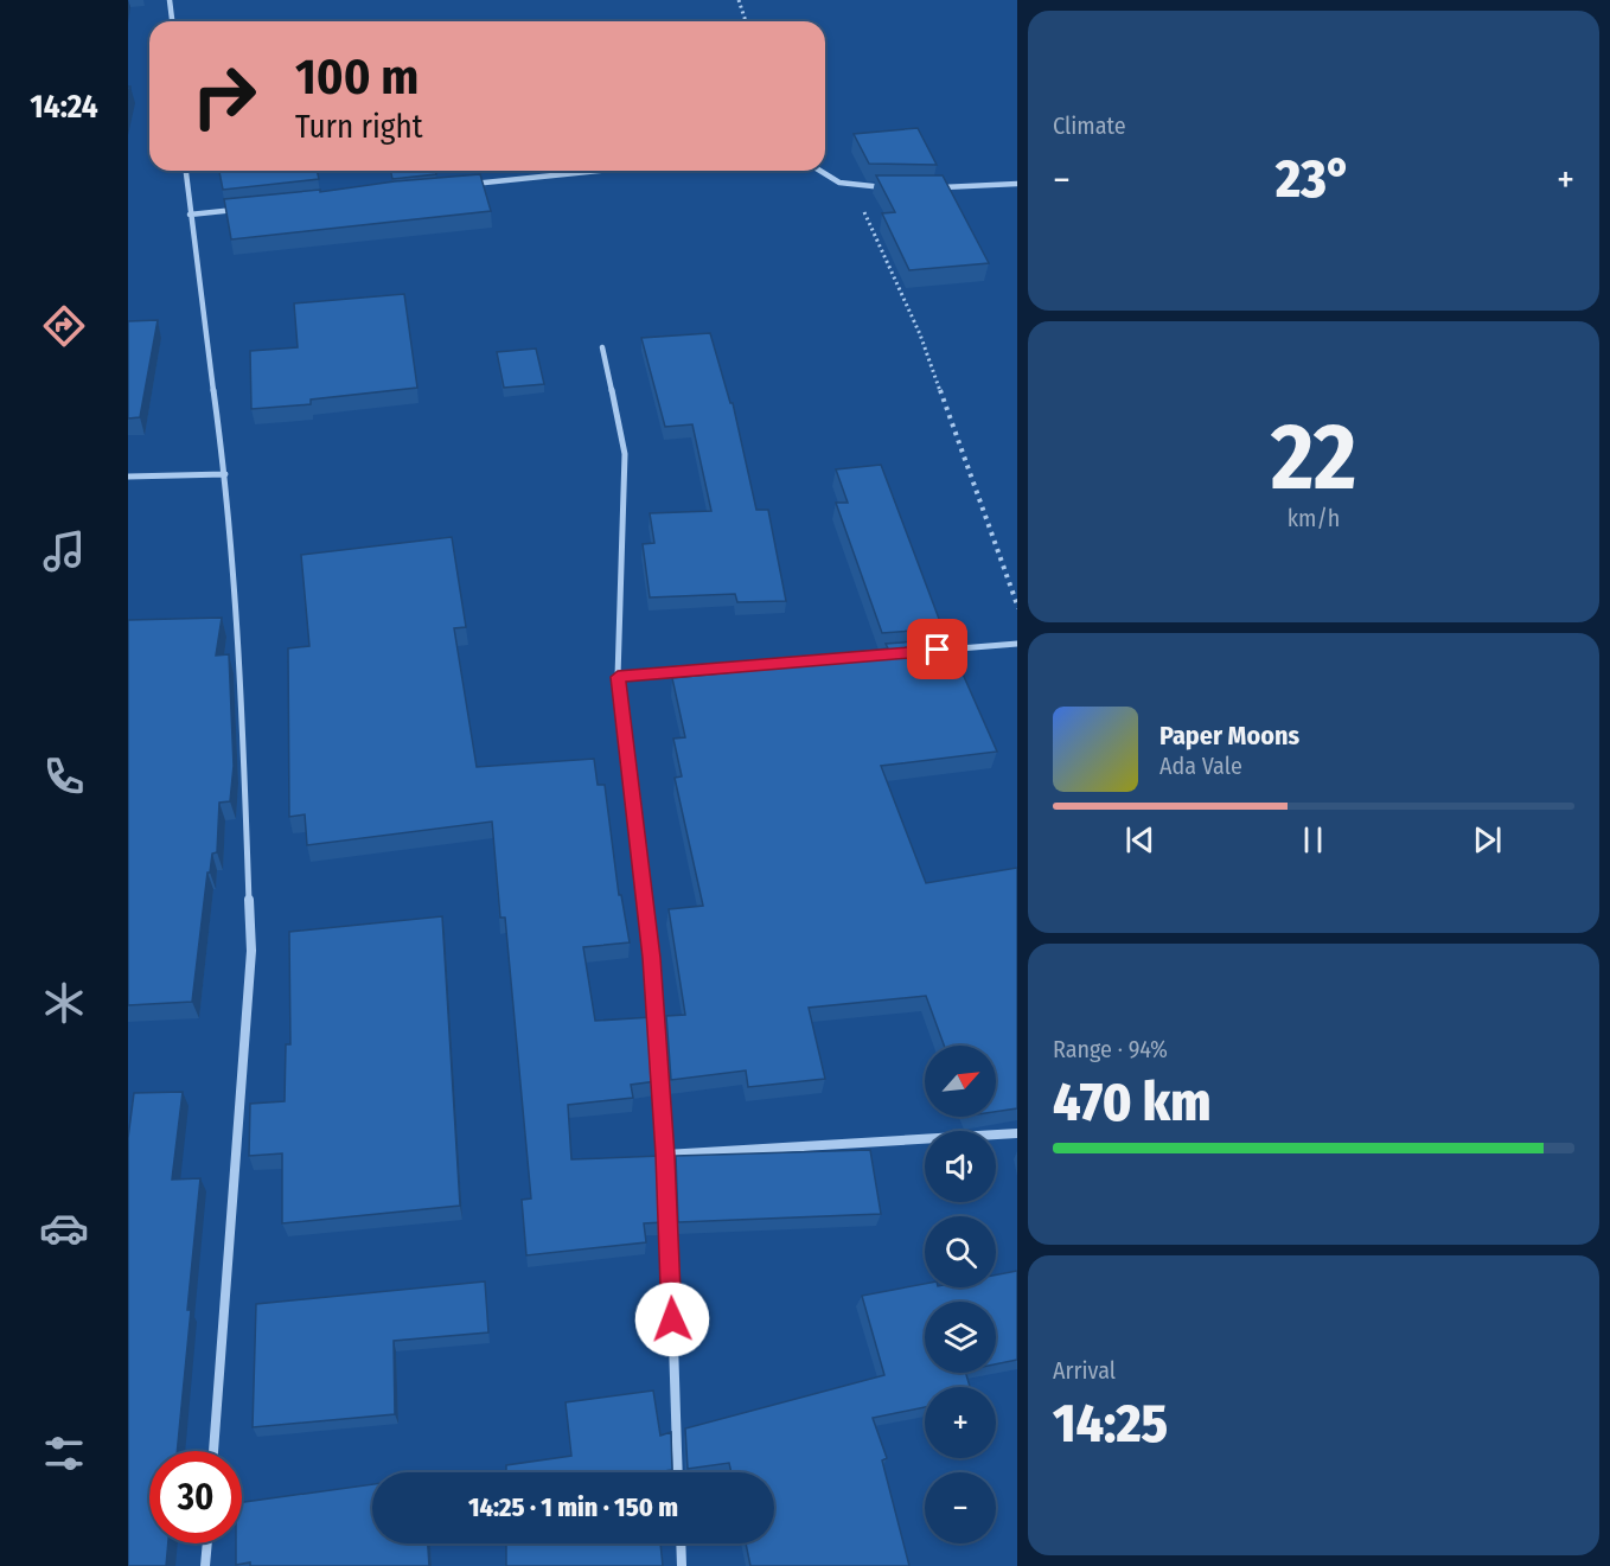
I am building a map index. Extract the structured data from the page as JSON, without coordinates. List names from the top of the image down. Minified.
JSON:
{"north":"top right","page":{"tabs":"14:24","tile":["Climate",["22","km/h"],["Range · 94%","470 km"],["Arrival","14:25"]],"turn":["100 m","Turn right"],"heat":["−","23°","+"],"song":["Paper Moons","Ada Vale"],"map_buttons":["+","−"],"limit":"30","trip":"14:25 · 1 min · 150 m"}}
